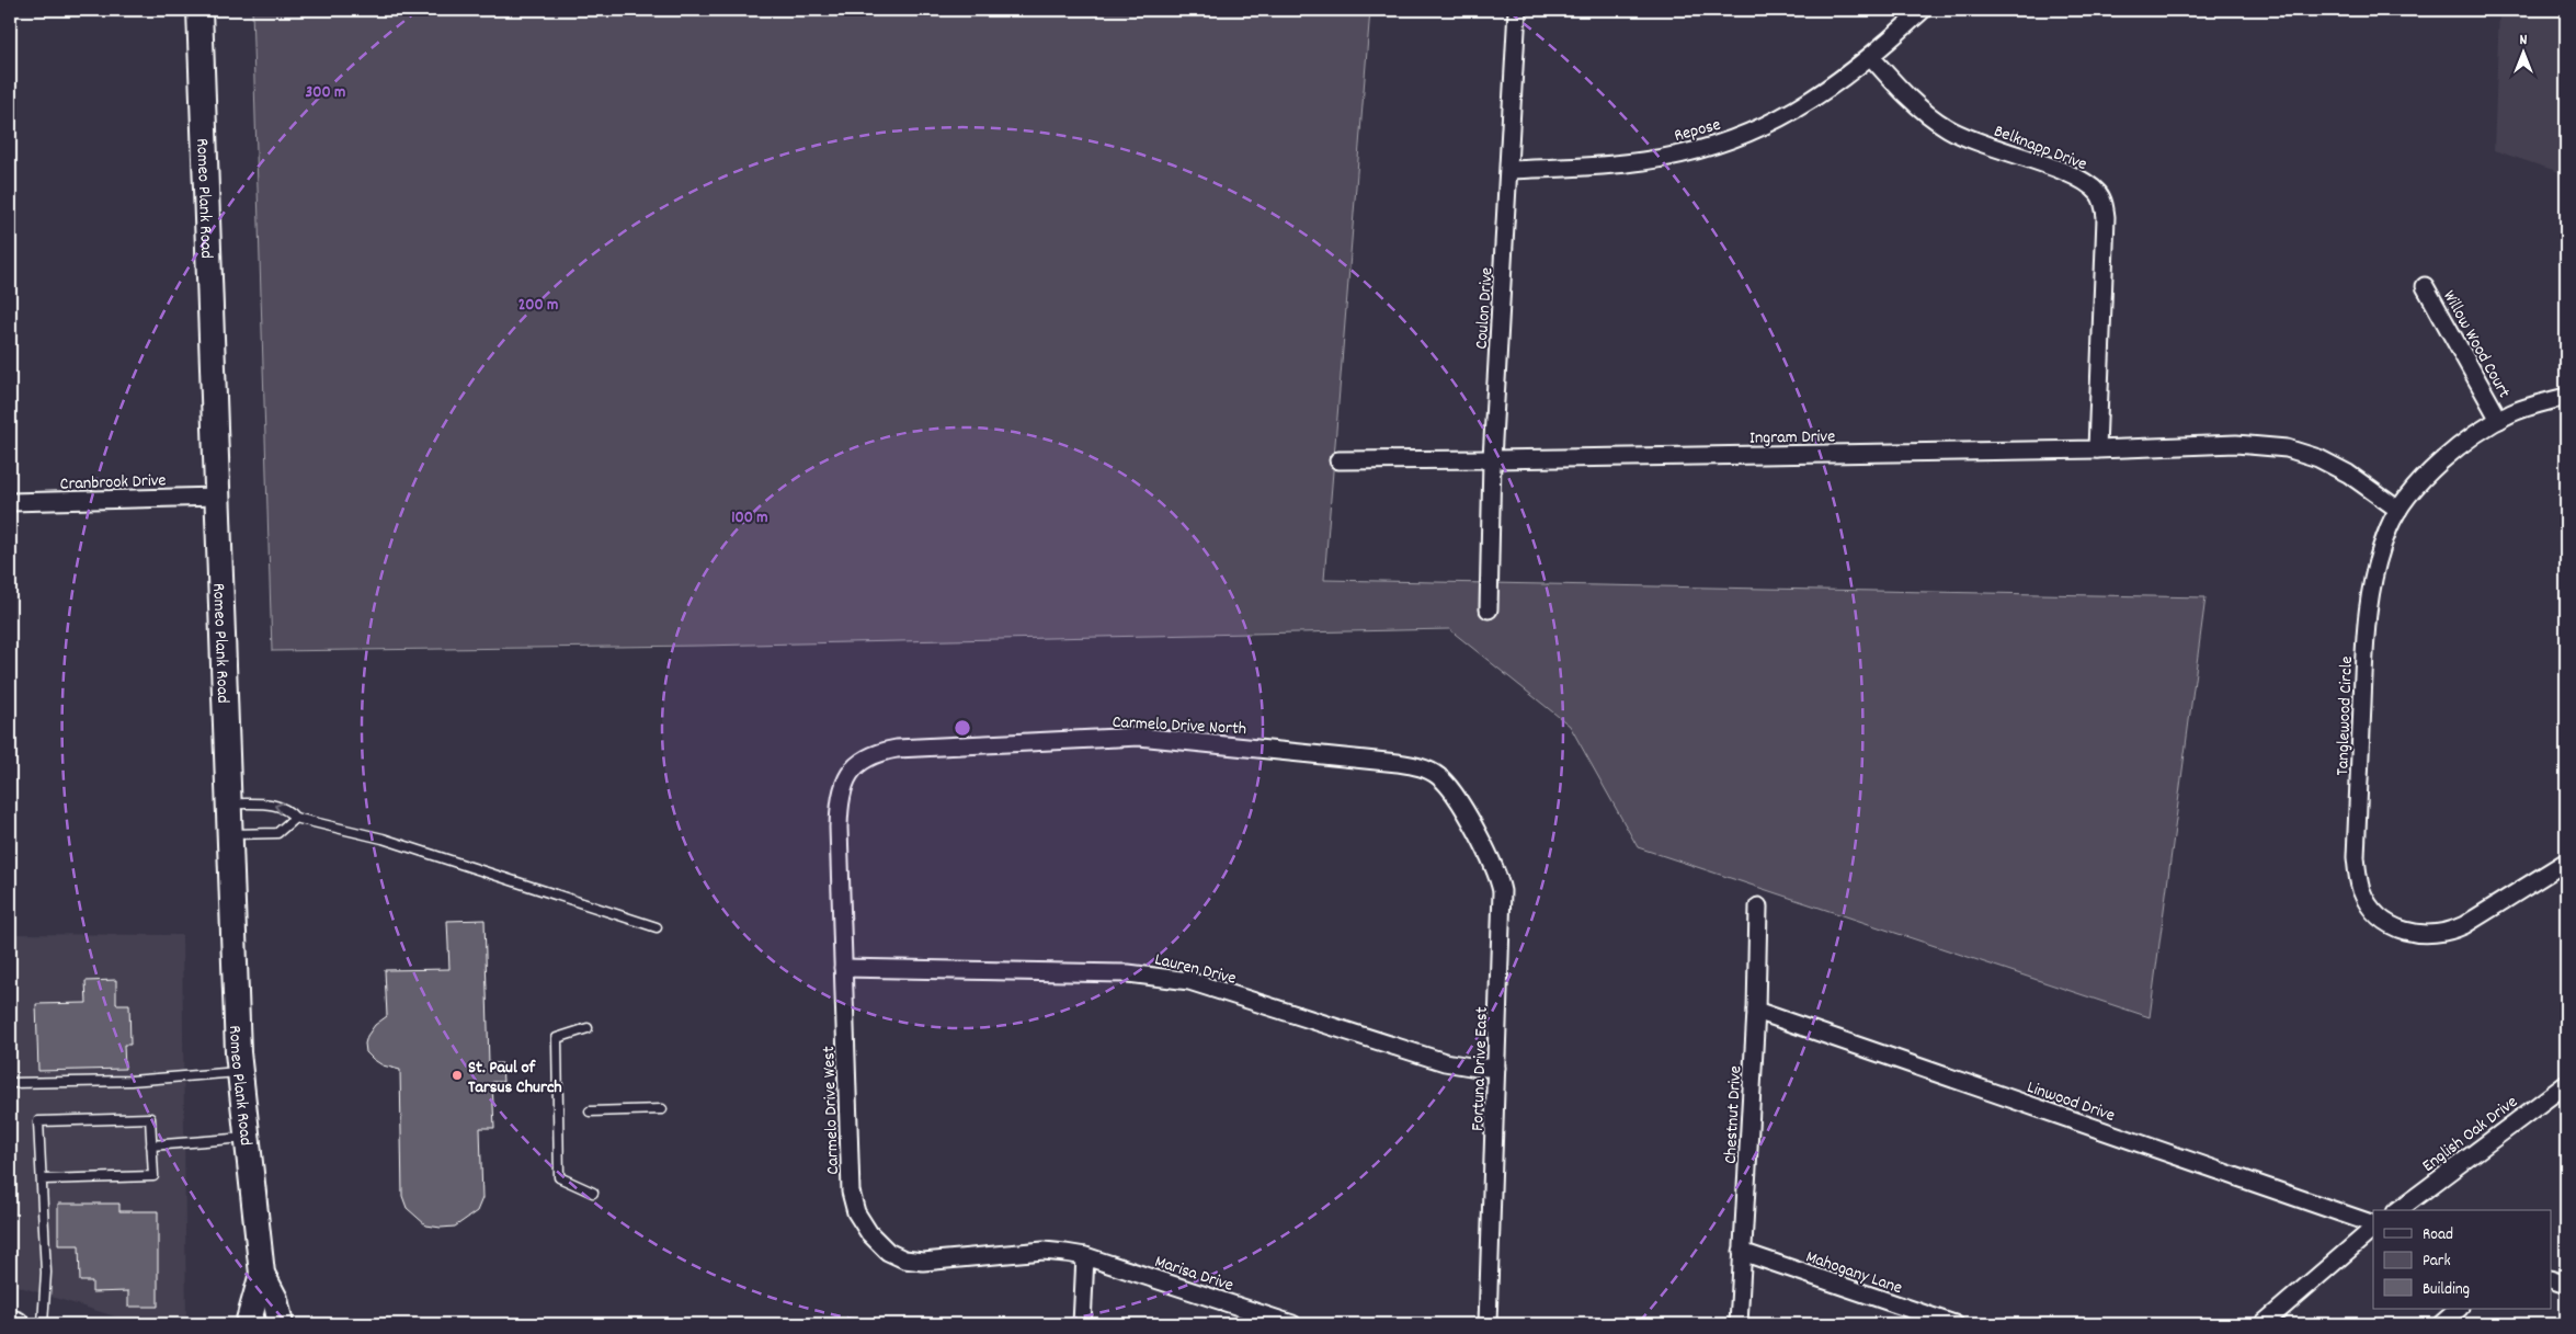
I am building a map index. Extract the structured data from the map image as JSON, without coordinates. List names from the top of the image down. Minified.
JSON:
{"streets":{"street":["Repose","Belknapp Drive","Romeo Plank Road","Coulon Drive","Willow Wood Court","Ingram Drive","Cranbrook Drive","Tanglewood Circle","Carmelo Drive North","Lauren Drive","Fortuna Drive East","Linwood Drive","Carmelo Drive West","Chestnut Drive","English Oak Drive","Mahogany Lane","Marisa Drive"]},"crossings":[["Repose","Belknapp Drive"],["Repose","Coulon Drive"],["Belknapp Drive","Ingram Drive"],["Romeo Plank Road","Cranbrook Drive"],["Coulon Drive","Ingram Drive"],["Willow Wood Court","Tanglewood Circle"],["Ingram Drive","Tanglewood Circle"],["Carmelo Drive North","Fortuna Drive East"],["Carmelo Drive North","Carmelo Drive West"],["Lauren Drive","Fortuna Drive East"],["Lauren Drive","Carmelo Drive West"],["Linwood Drive","Chestnut Drive"],["Carmelo Drive West","Marisa Drive"],["Chestnut Drive","Mahogany Lane"]],"places":["St. Paul of Tarsus Church"],"legend":["Road","Park","Building"],"north":"top","rings":["300 m","200 m","100 m"]}
